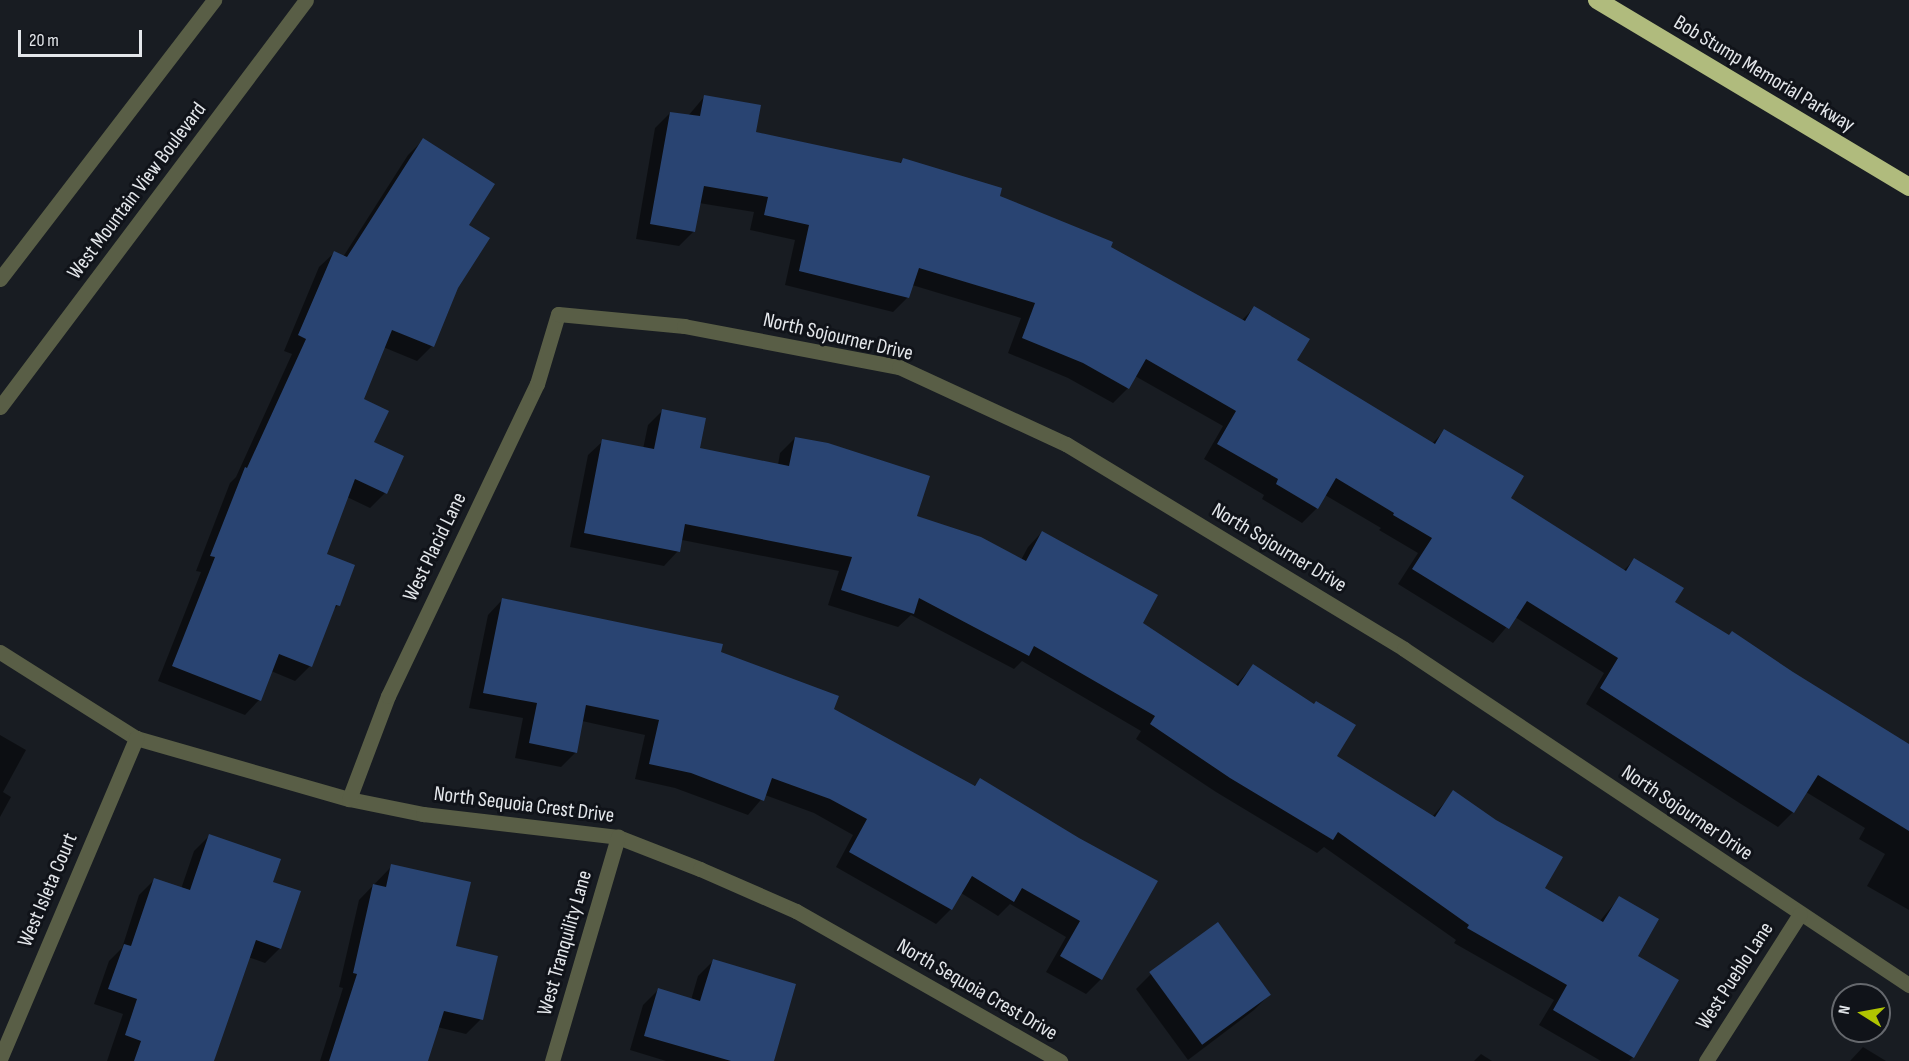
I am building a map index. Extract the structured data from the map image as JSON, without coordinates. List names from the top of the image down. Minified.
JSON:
{"streets":{"highway":["Bob Stump Memorial Parkway"],"street":["West Mountain View Boulevard","North Sojourner Drive","West Placid Lane","North Sequoia Crest Drive","West Isleta Court","West Tranquility Lane","West Pueblo Lane"]},"crossings":[["North Sojourner Drive","West Placid Lane"],["North Sojourner Drive","West Pueblo Lane"],["West Placid Lane","North Sequoia Crest Drive"],["North Sequoia Crest Drive","West Isleta Court"],["North Sequoia Crest Drive","West Tranquility Lane"]],"scale_bar":"20 m","north":"left"}
